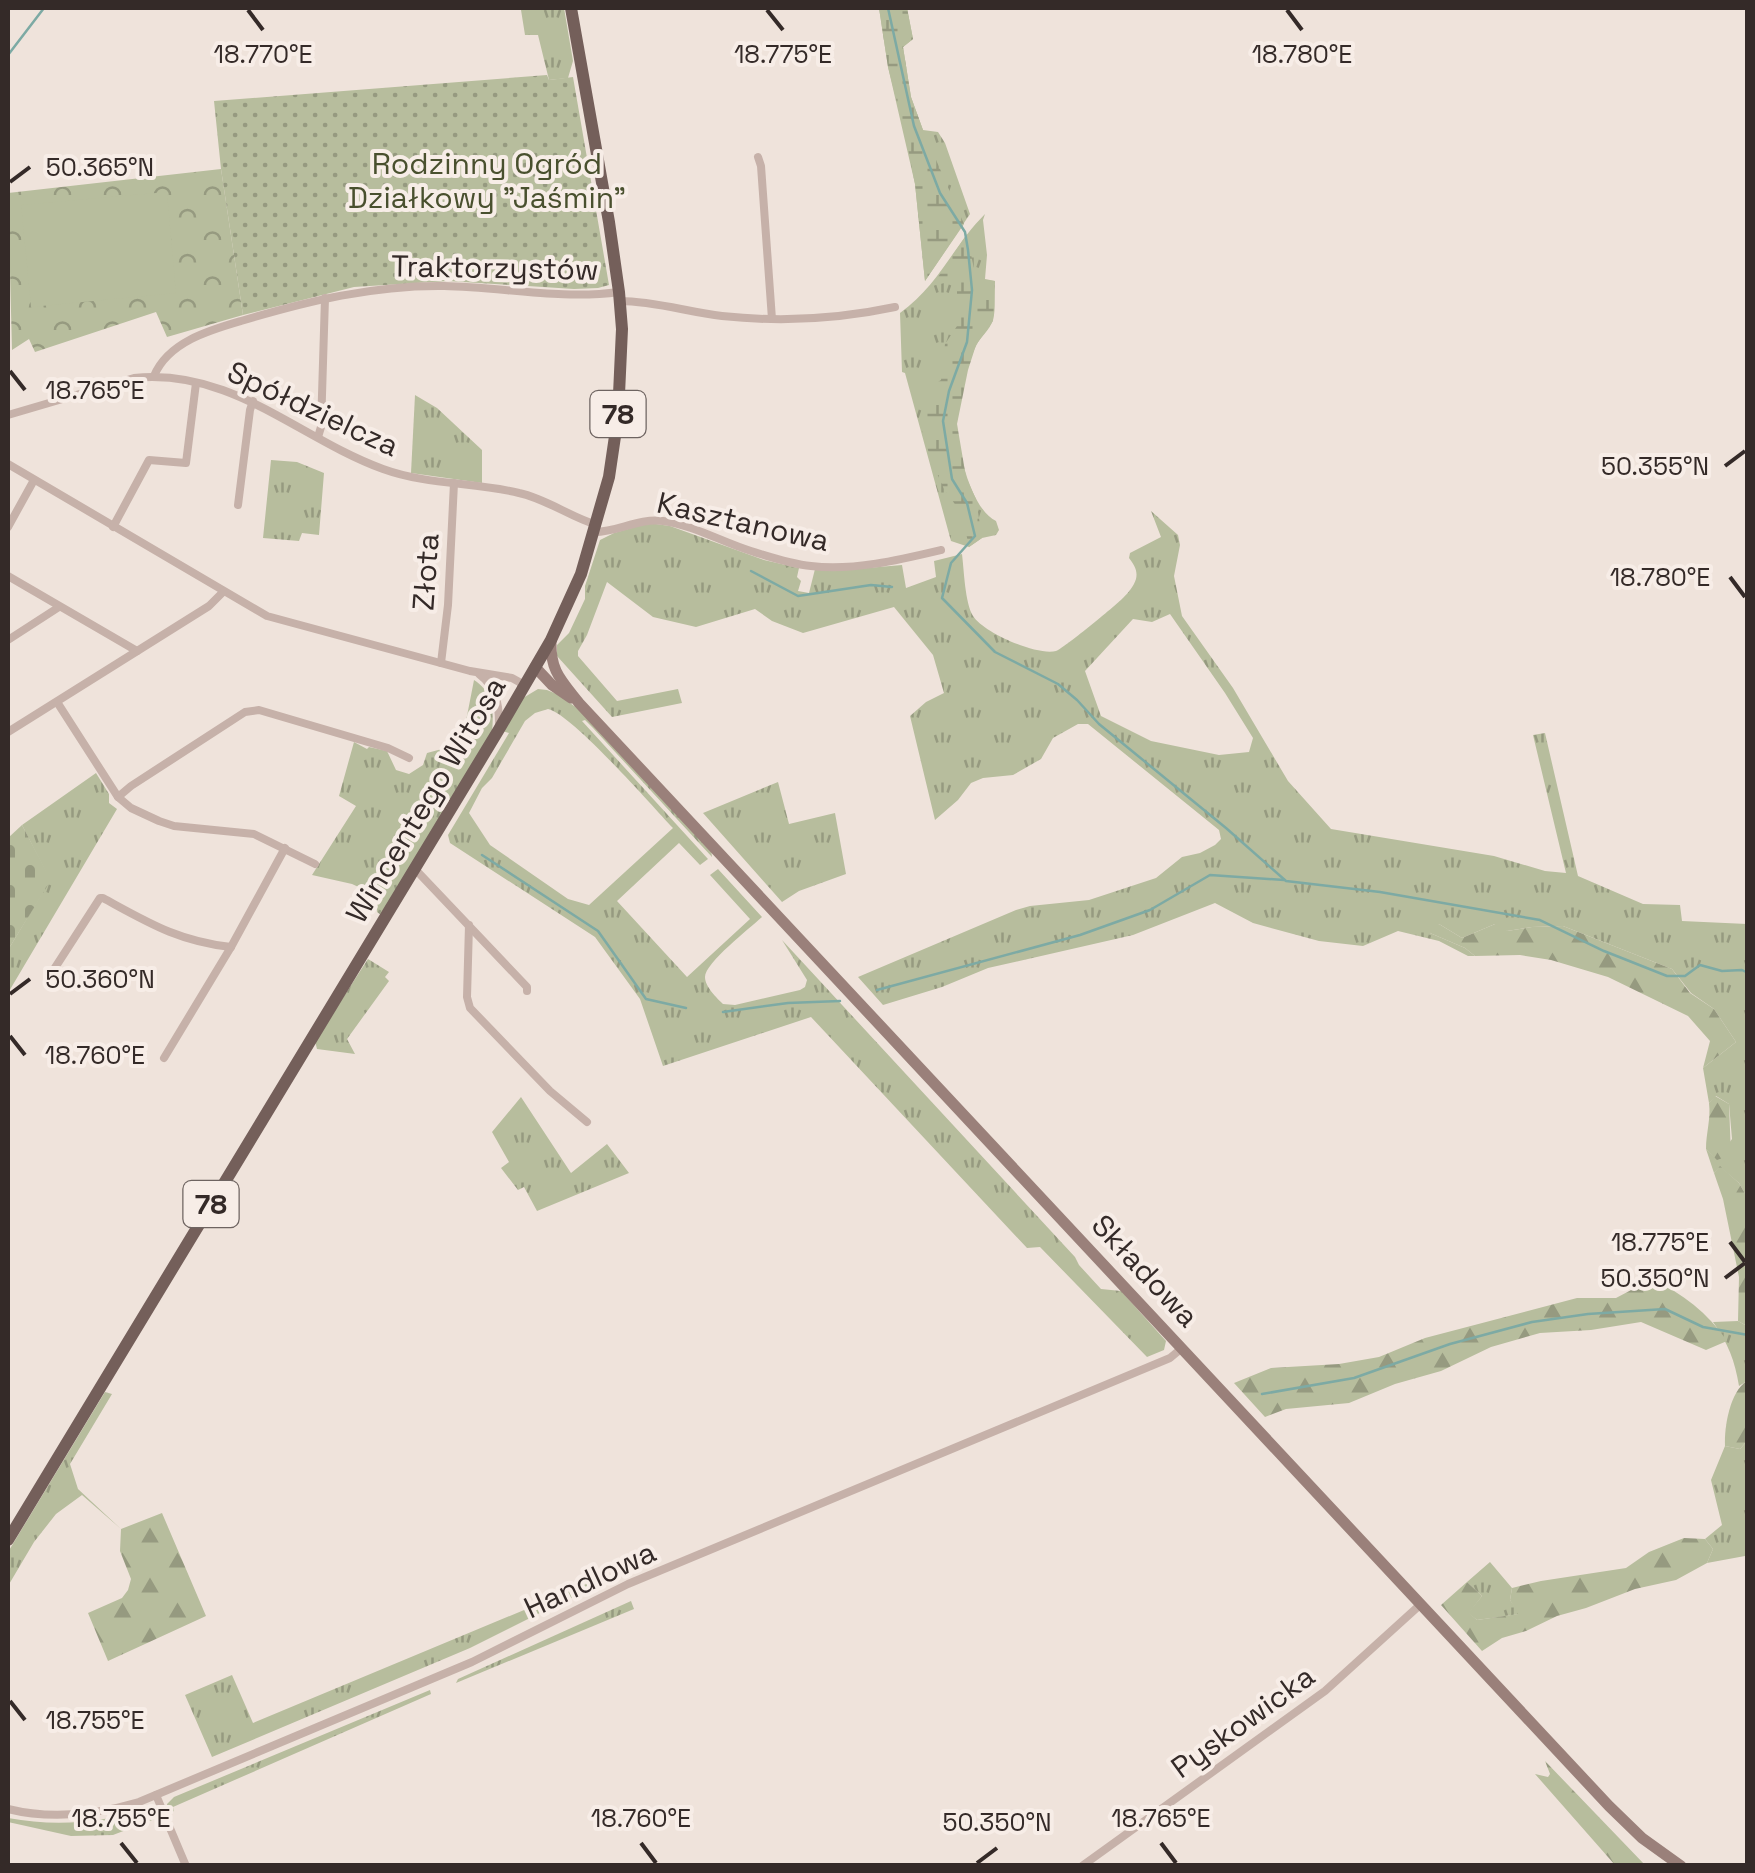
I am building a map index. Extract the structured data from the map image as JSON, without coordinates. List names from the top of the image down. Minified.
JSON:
{"streets":{"main road":["78","Wincentego Witosa","Składowa"],"street":["Traktorzystów","Spółdzielcza","Kasztanowa","Złota","Handlowa","Pyskowicka"]},"crossings":[["Traktorzystów","Spółdzielcza"],["Traktorzystów","Wincentego Witosa"],["Spółdzielcza","Kasztanowa"],["Spółdzielcza","Złota"],["Spółdzielcza","Wincentego Witosa"],["Kasztanowa","Wincentego Witosa"],["Wincentego Witosa","Składowa"],["Składowa","Handlowa"],["Składowa","Pyskowicka"]],"parks":["Rodzinny Ogród Działkowy \"Jaśmin\""],"coordinates":["18.770°E","18.775°E","18.780°E","50.365°N","18.765°E","50.355°N","50.360°N","18.760°E","50.350°N","18.755°E"]}
